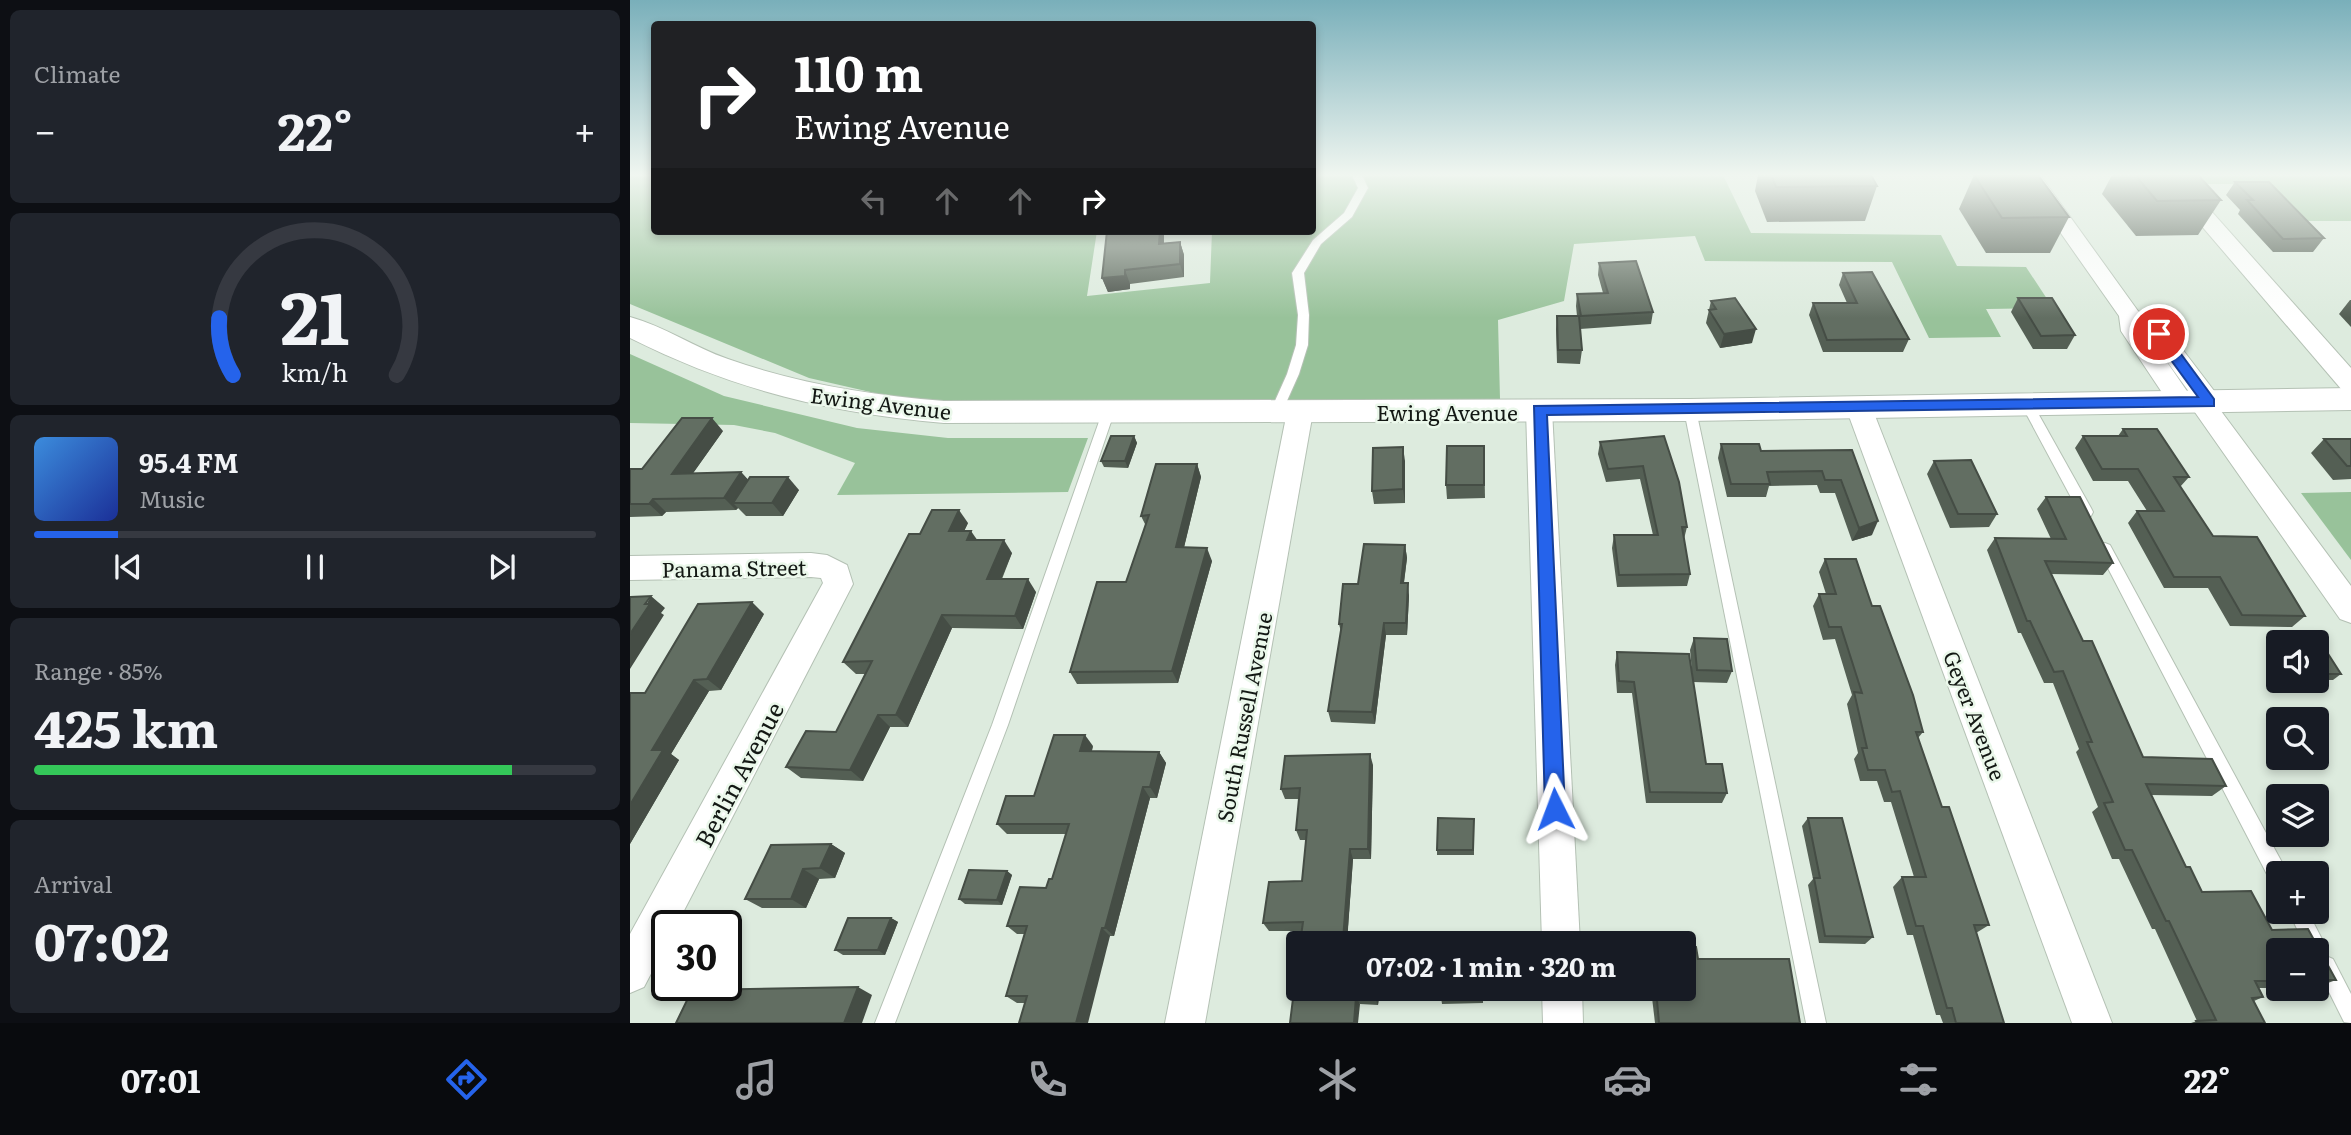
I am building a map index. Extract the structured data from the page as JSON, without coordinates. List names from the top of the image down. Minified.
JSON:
{"streets":{"street":["Ewing Avenue","Panama Street","Geyer Avenue","South Russell Avenue","Berlin Avenue"]},"crossings":[["Ewing Avenue","Geyer Avenue"],["Ewing Avenue","South Russell Avenue"],["Panama Street","Berlin Avenue"]],"page":{"tile":["Climate",["Range · 85%","425 km"],["Arrival","07:02"]],"turn":["110 m","Ewing Avenue"],"heat":["−","22°","+"],"song":["95.4 FM","Music"],"map_buttons":["+","−"],"limit":"30","trip":"07:02 · 1 min · 320 m","tabs":["07:01","22°"],"gauge":["21","km/h"]}}
